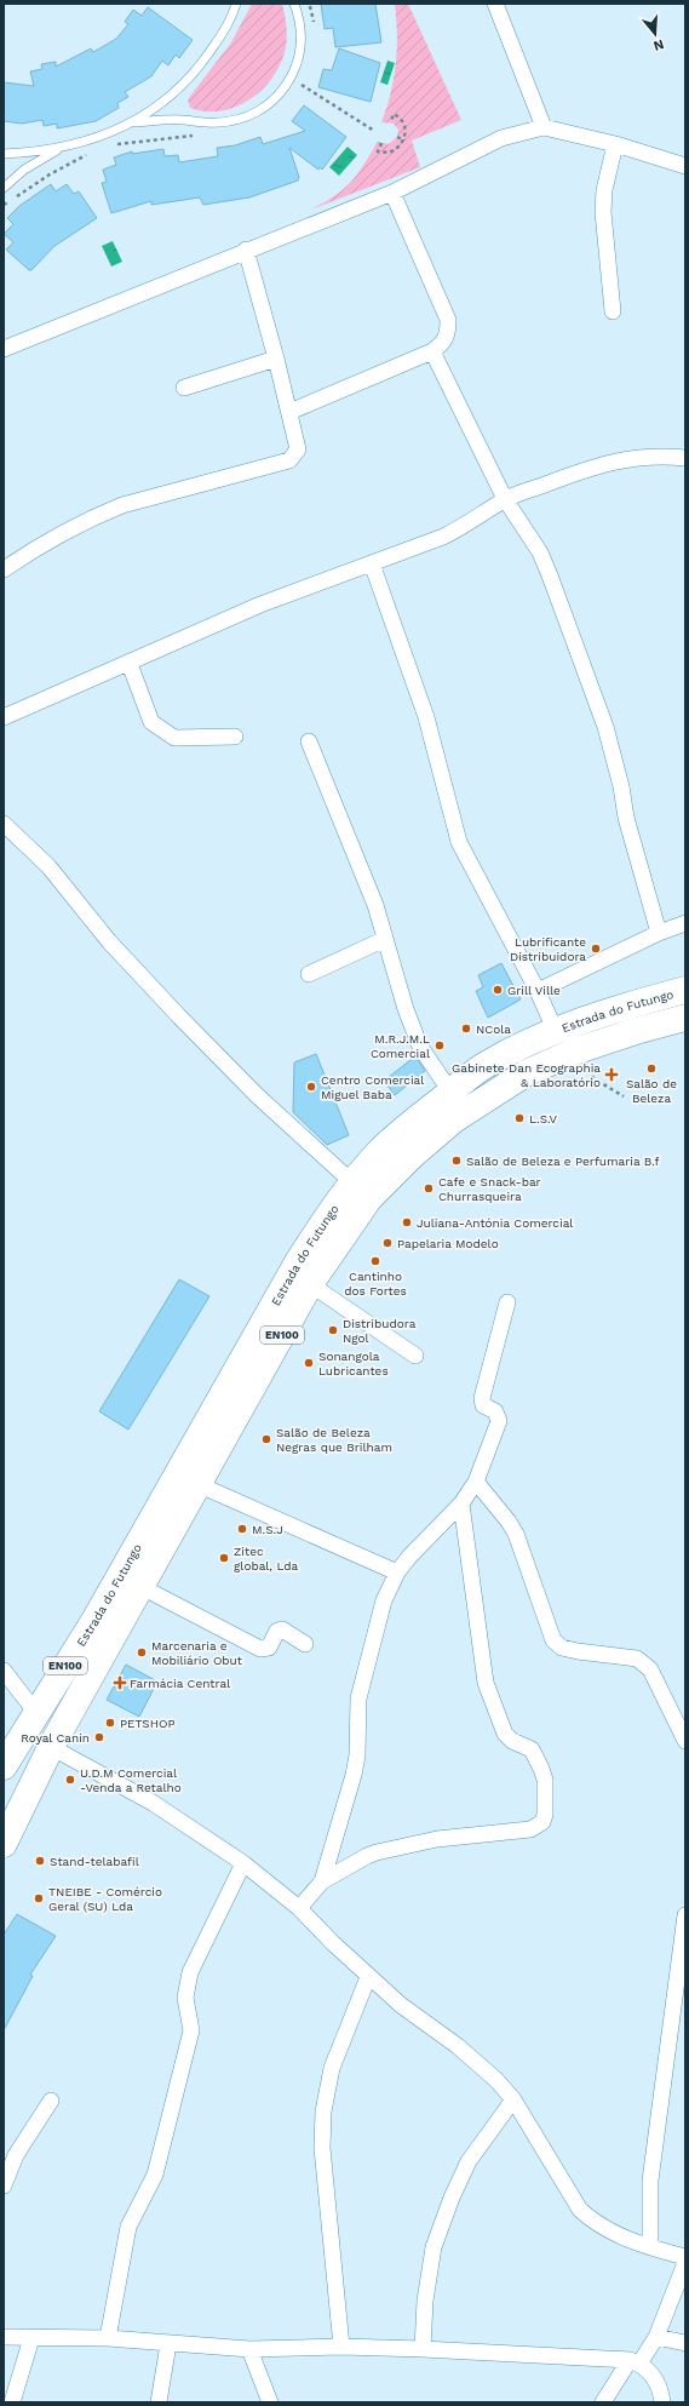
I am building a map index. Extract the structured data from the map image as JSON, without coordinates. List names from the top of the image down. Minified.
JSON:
{"streets":{"highway":["Estrada do Futungo","EN100"]},"places":{"other":["Lubrificante Distribuidora","Grill Ville","NCola","M.R.J.M.L Comercial","Salão de Beleza","Centro Comercial Miguel Baba","L.S.V","Salão de Beleza e Perfumaria B.f","Cafe e Snack-bar Churrasqueira","Juliana-Antónia Comercial","Papelaria Modelo","Cantinho dos Fortes","Distribudora Ngol","Sonangola Lubricantes","Salão de Beleza Negras que Brilham","M.S.J","Zitec global, Lda","Marcenaria e Mobiliário Obut","PETSHOP","Royal Canin","U.D.M Comercial -Venda a Retalho","Stand-telabafil","TNEIBE - Comércio Geral (SU) Lda"],"health":["Gabinete Dan Ecographia & Laboratório","Farmácia Central"]},"north":"bottom"}
